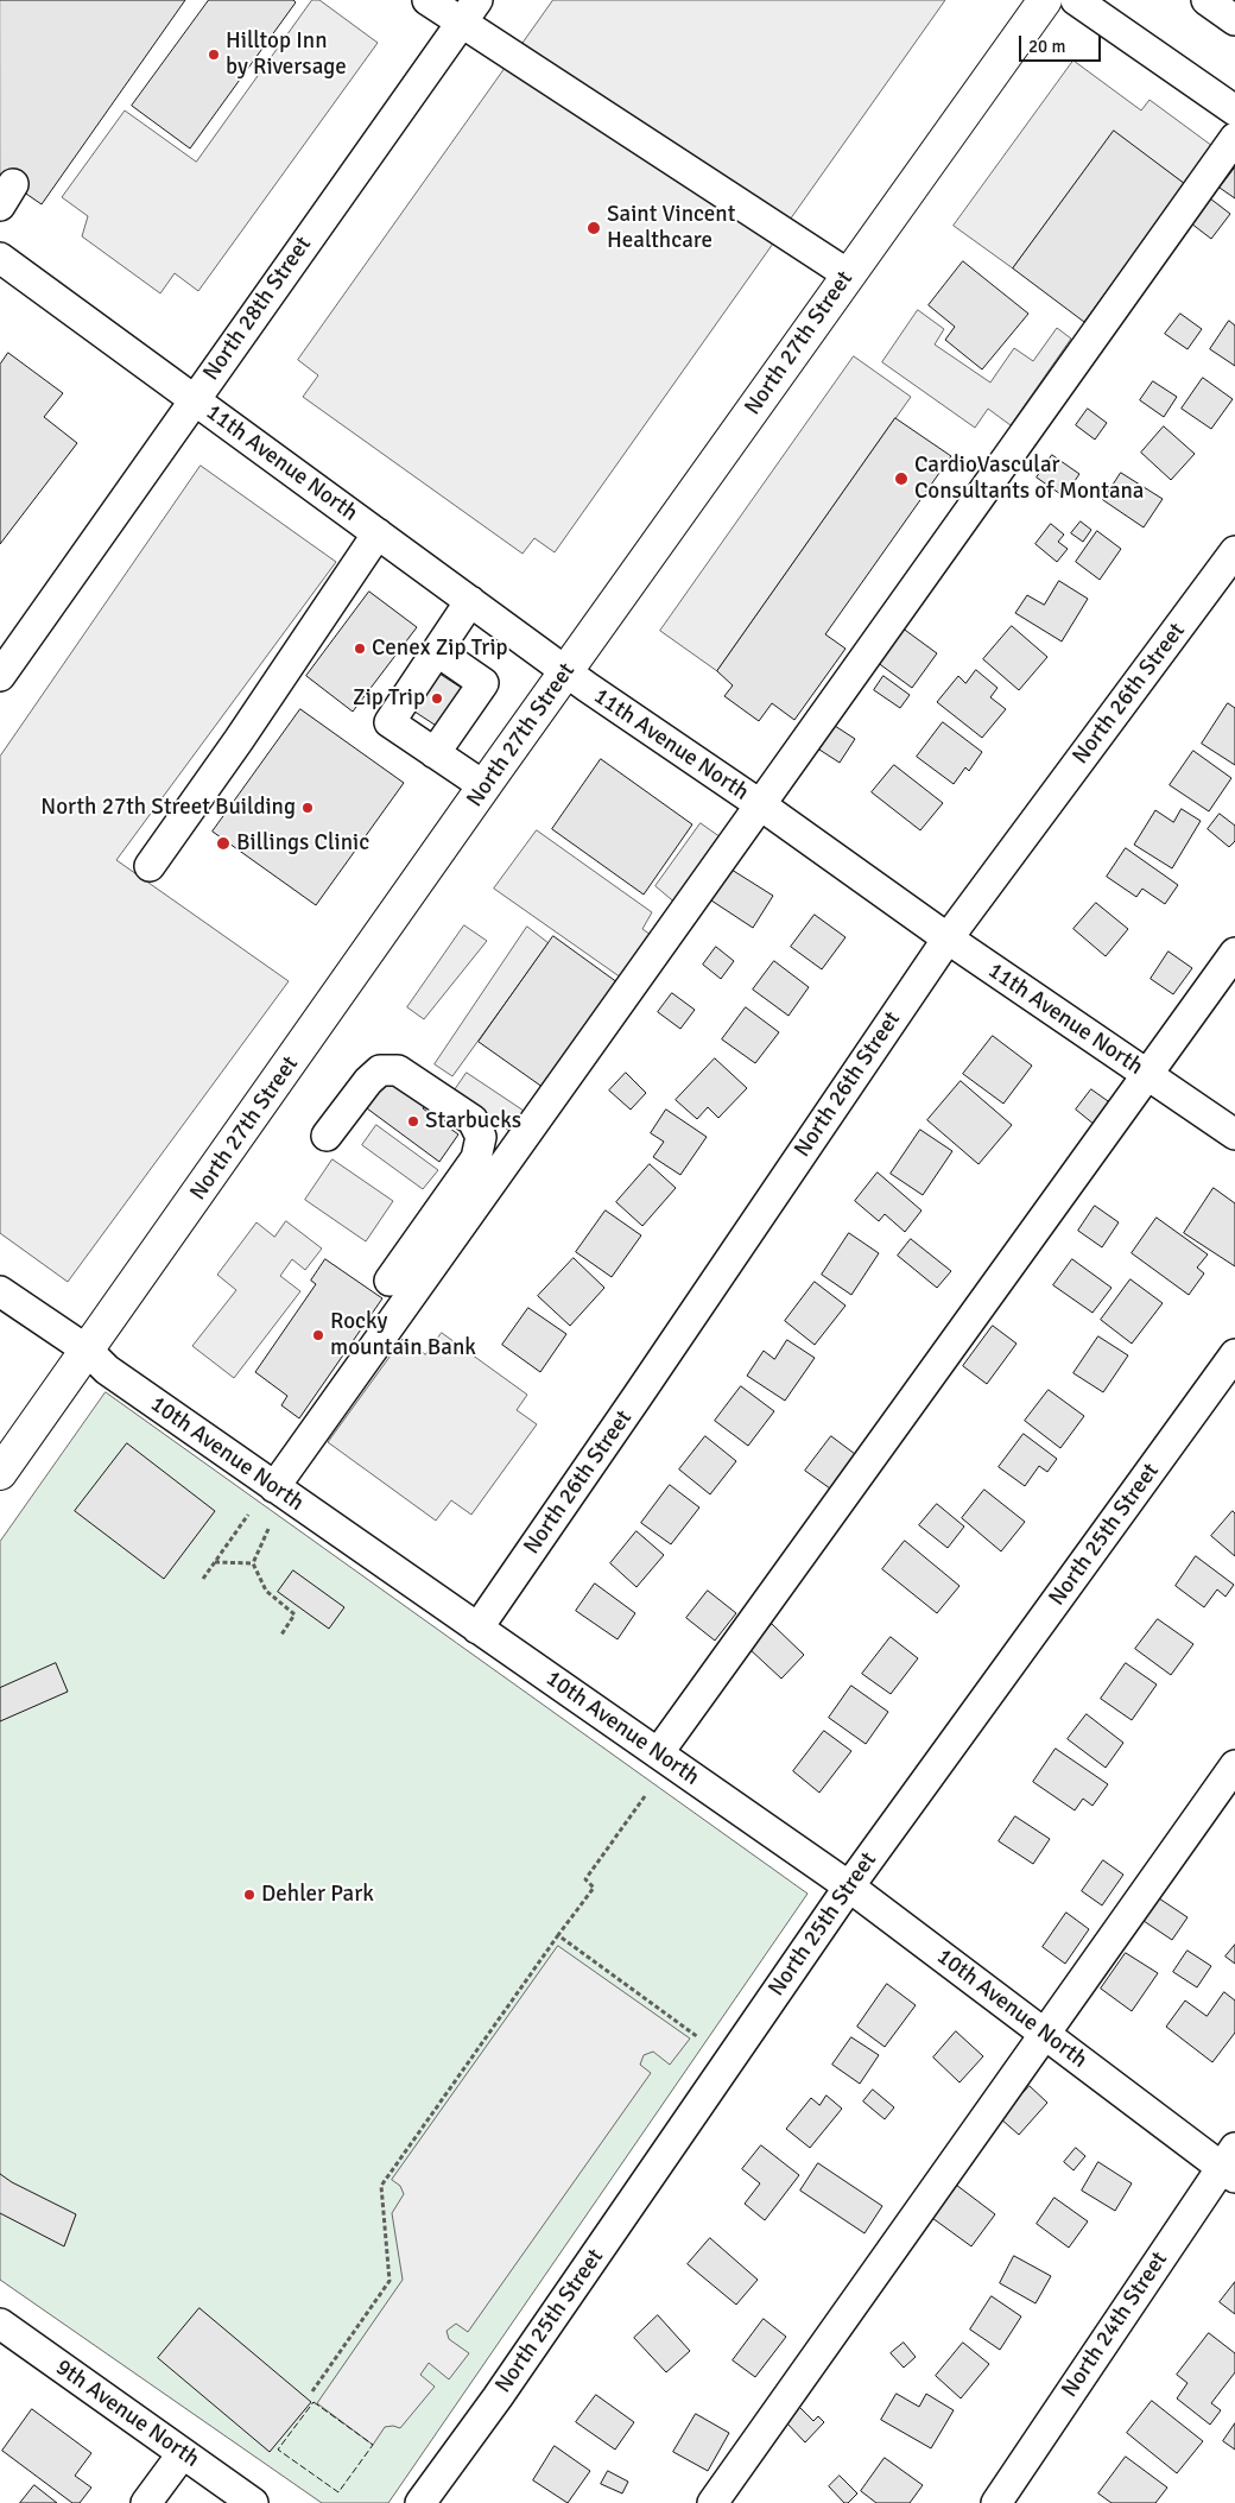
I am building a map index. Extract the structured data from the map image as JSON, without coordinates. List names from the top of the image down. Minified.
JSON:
{"streets":{"main road":["North 27th Street"],"street":["North 28th Street","11th Avenue North","North 26th Street","10th Avenue North","North 25th Street","North 24th Street","9th Avenue North"]},"crossings":[["North 28th Street","11th Avenue North"],["North 27th Street","11th Avenue North"],["North 27th Street","10th Avenue North"],["11th Avenue North","North 26th Street"],["North 26th Street","10th Avenue North"],["10th Avenue North","North 25th Street"],["10th Avenue North","North 24th Street"]],"places":["Hilltop Inn by Riversage","Saint Vincent Healthcare","CardioVascular Consultants of Montana","Cenex Zip Trip","Zip Trip","North 27th Street Building","Billings Clinic","Starbucks","Rocky mountain Bank","Dehler Park"],"scale_bar":"20 m"}
